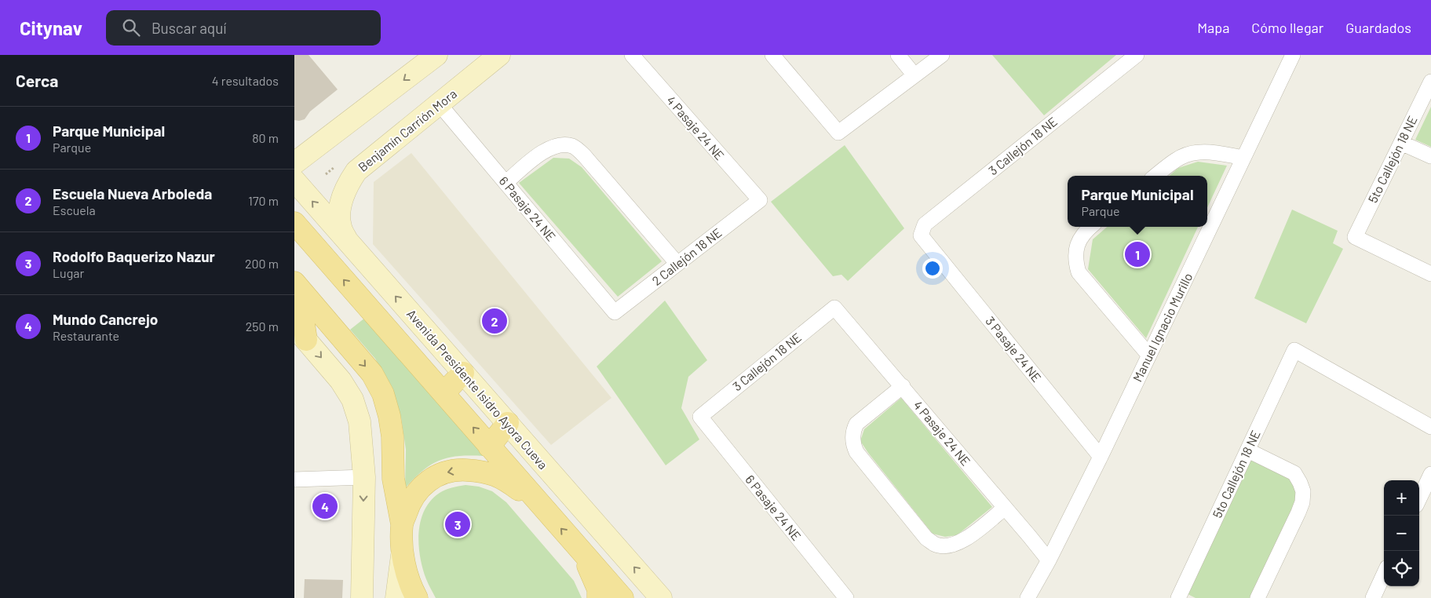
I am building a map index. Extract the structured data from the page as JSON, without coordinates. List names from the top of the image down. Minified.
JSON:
{"streets":{"main road":["Benjamín Carrión Mora","Avenida Presidente Isidro Ayora Cueva"],"street":["4 Pasaje 24 NE","3 Callejón 18 NE","5to Callejón 18 NE","6 Pasaje 24 NE","2 Callejón 18 NE","Manuel Ignacio Murillo","3 Pasaje 24 NE"]},"crossings":[["4 Pasaje 24 NE","3 Callejón 18 NE"],["4 Pasaje 24 NE","2 Callejón 18 NE"],["4 Pasaje 24 NE","Manuel Ignacio Murillo"],["Benjamín Carrión Mora","6 Pasaje 24 NE"],["Benjamín Carrión Mora","Avenida Presidente Isidro Ayora Cueva"],["3 Callejón 18 NE","6 Pasaje 24 NE"],["3 Callejón 18 NE","3 Pasaje 24 NE"],["6 Pasaje 24 NE","2 Callejón 18 NE"],["Manuel Ignacio Murillo","3 Pasaje 24 NE"]],"page":{"header":"Citynav","search":"Buscar aquí","nav":["Mapa","Cómo llegar","Guardados"],"heading":["Cerca","4 resultados"],"list":[{"mark":"1","name":"Parque Municipal","note":"Parque","value":"80 m"},{"mark":"2","name":"Escuela Nueva Arboleda","note":"Escuela","value":"170 m"},{"mark":"3","name":"Rodolfo Baquerizo Nazur","note":"Lugar","value":"200 m"},{"mark":"4","name":"Mundo Cancrejo","note":"Restaurante","value":"250 m"}],"popup":["Parque Municipal","Parque"],"pins":["1","2","4","3"],"map_buttons":["+","−"]}}
